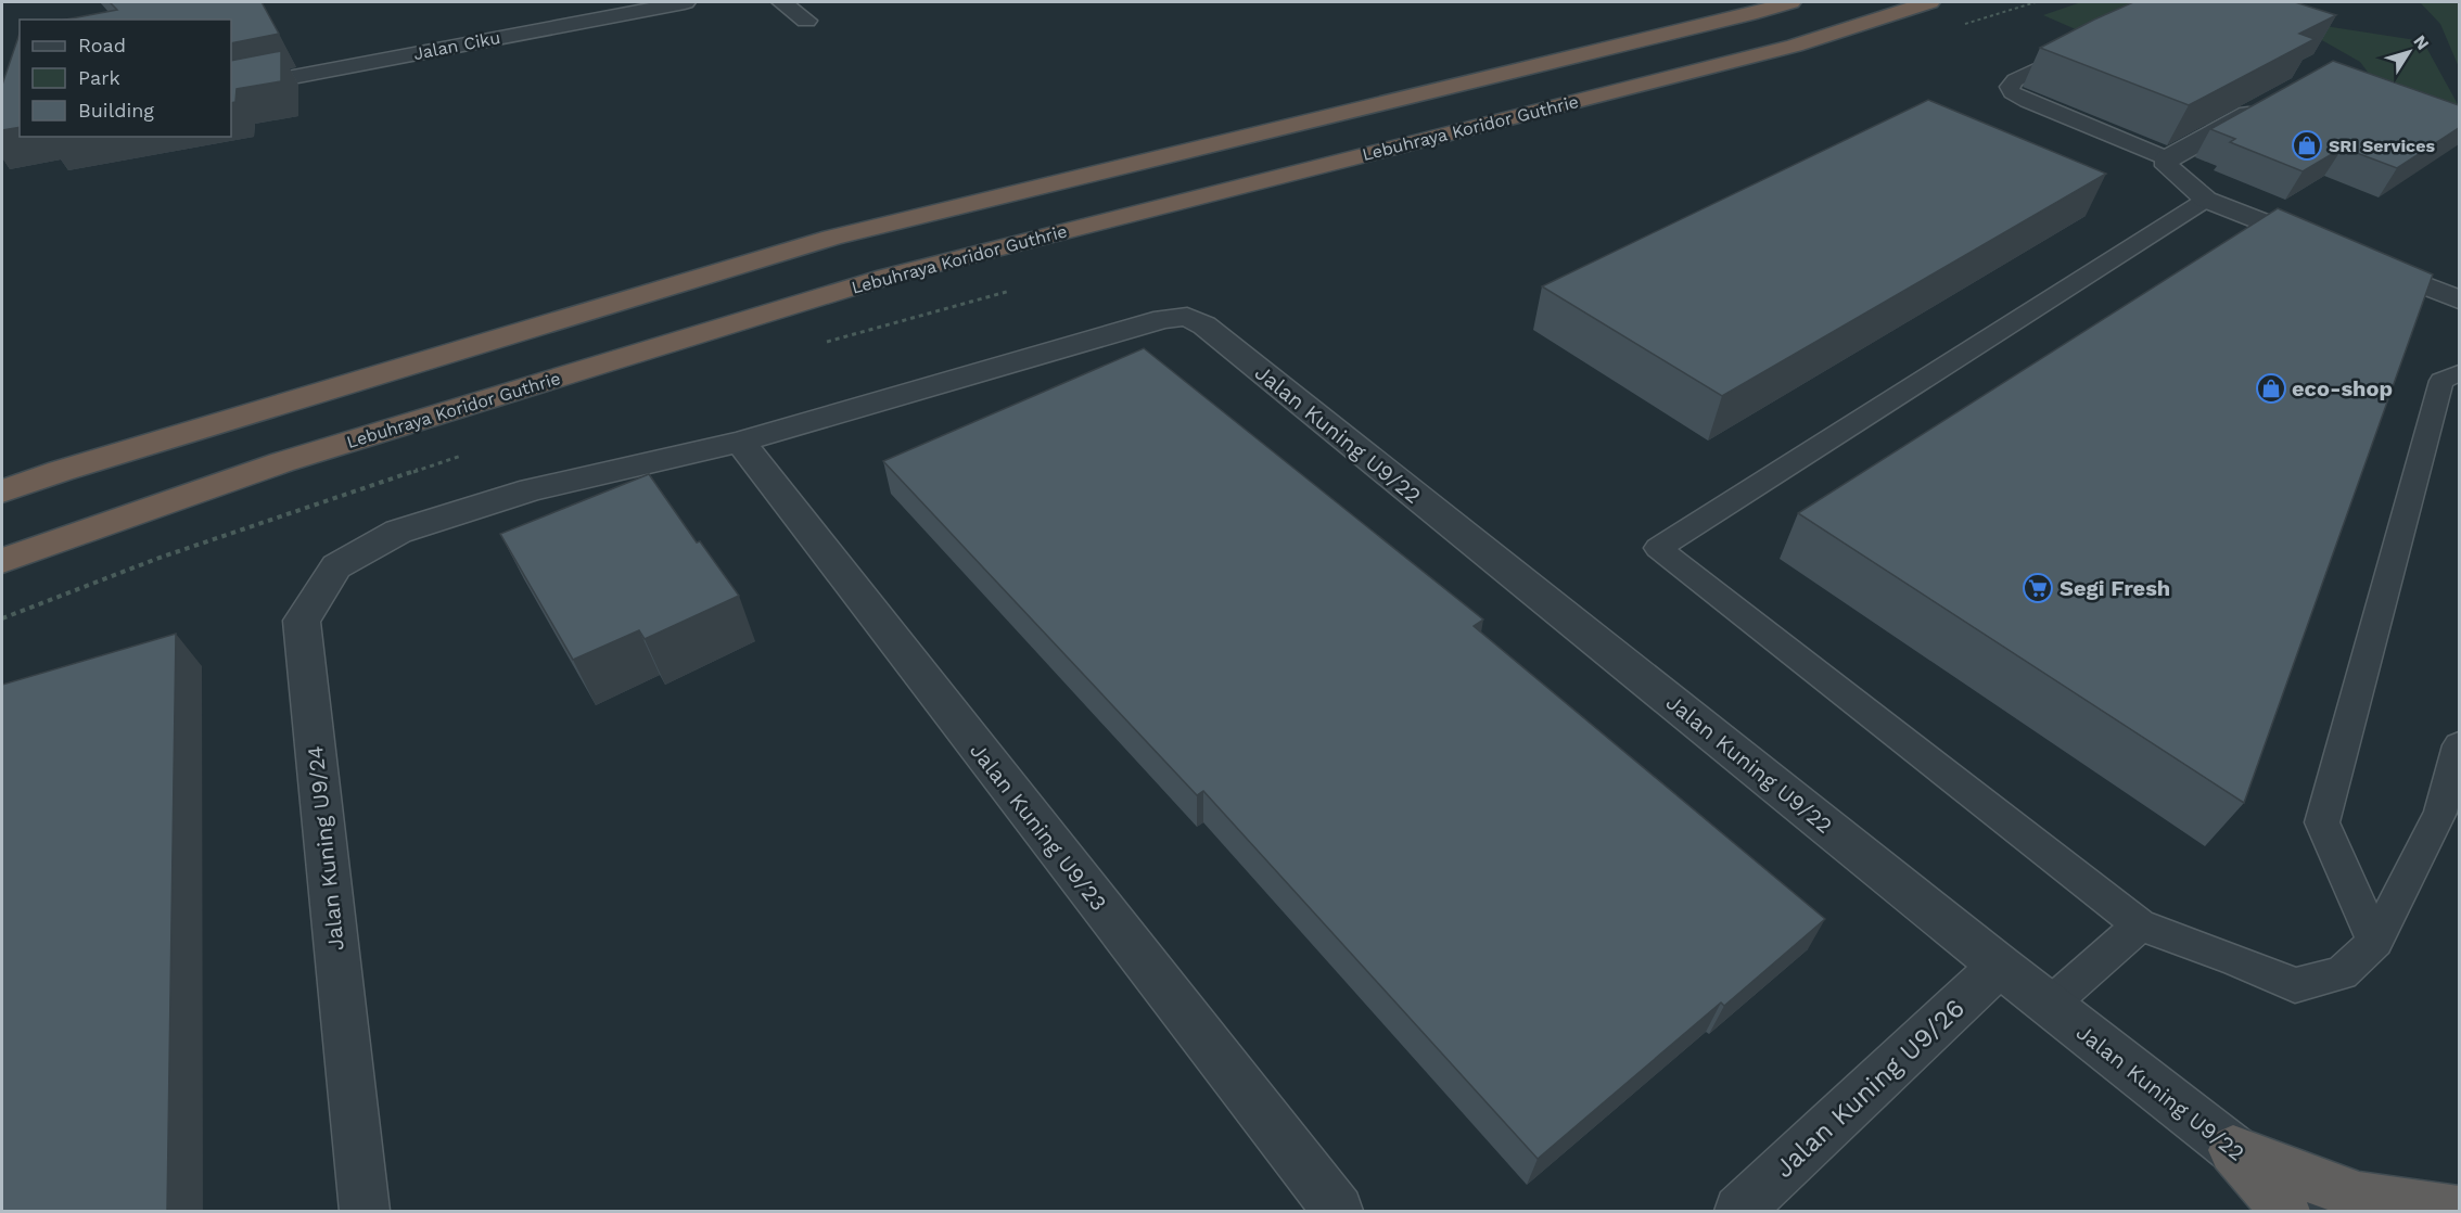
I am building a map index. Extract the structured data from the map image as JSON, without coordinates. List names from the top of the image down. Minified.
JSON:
{"streets":{"highway":["Lebuhraya Koridor Guthrie"],"street":["Jalan Ciku","Jalan Kuning U9/22","Jalan Kuning U9/23","Jalan Kuning U9/24","Jalan Kuning U9/26"]},"crossings":[["Jalan Kuning U9/22","Jalan Kuning U9/24"],["Jalan Kuning U9/22","Jalan Kuning U9/26"],["Jalan Kuning U9/23","Jalan Kuning U9/24"]],"places":{"shop":["SRI Services","eco-shop"],"supermarket":["Segi Fresh"]},"legend":["Road","Park","Building"],"north":"top right"}
